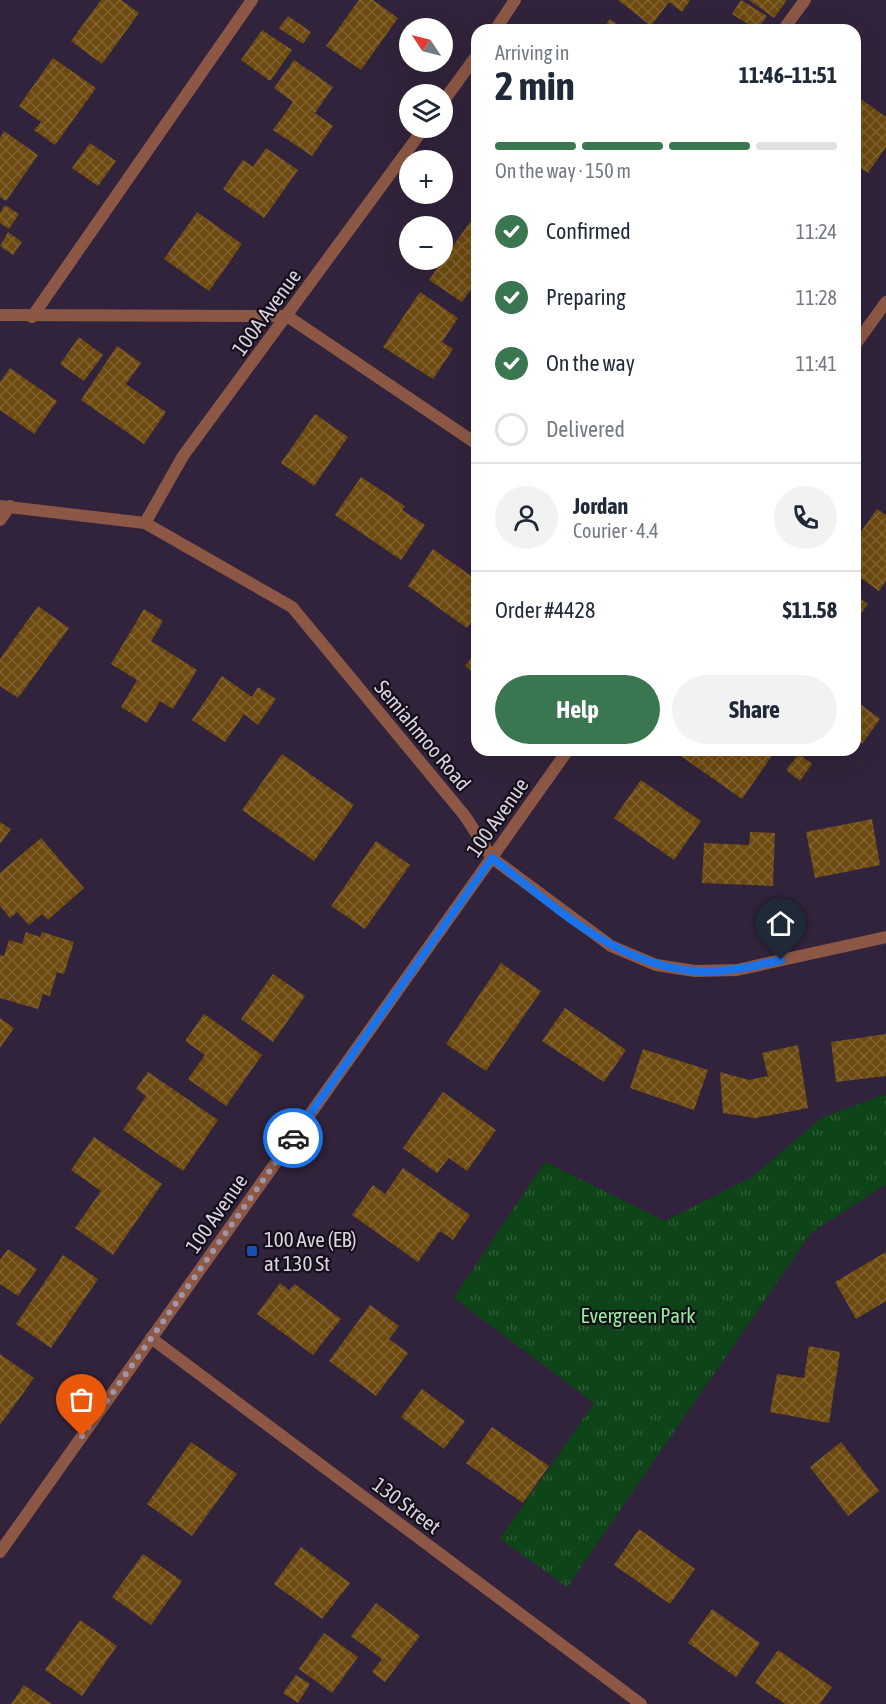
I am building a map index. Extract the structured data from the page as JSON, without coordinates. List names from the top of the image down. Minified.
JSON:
{"streets":{"street":["100A Avenue","Semiahmoo Road","100 Avenue","130 Street"]},"crossings":[["100A Avenue","Semiahmoo Road"],["Semiahmoo Road","100 Avenue"],["100 Avenue","130 Street"]],"parks":["Evergreen Park"],"places":{"transit":["100 Ave (EB) at 130 St"]},"north":"top left","page":{"map_buttons":["+","−"],"heading":["2 min","Arriving in","11:46–11:51"],"panel":["Jordan","Courier · 4.4","Order #4428","$11.58"],"bar":"On the way · 150 m","list":[["Confirmed","11:24"],["Preparing","11:28"],["On the way","11:41"],"Delivered"],"buttons":["Help","Share"]}}
